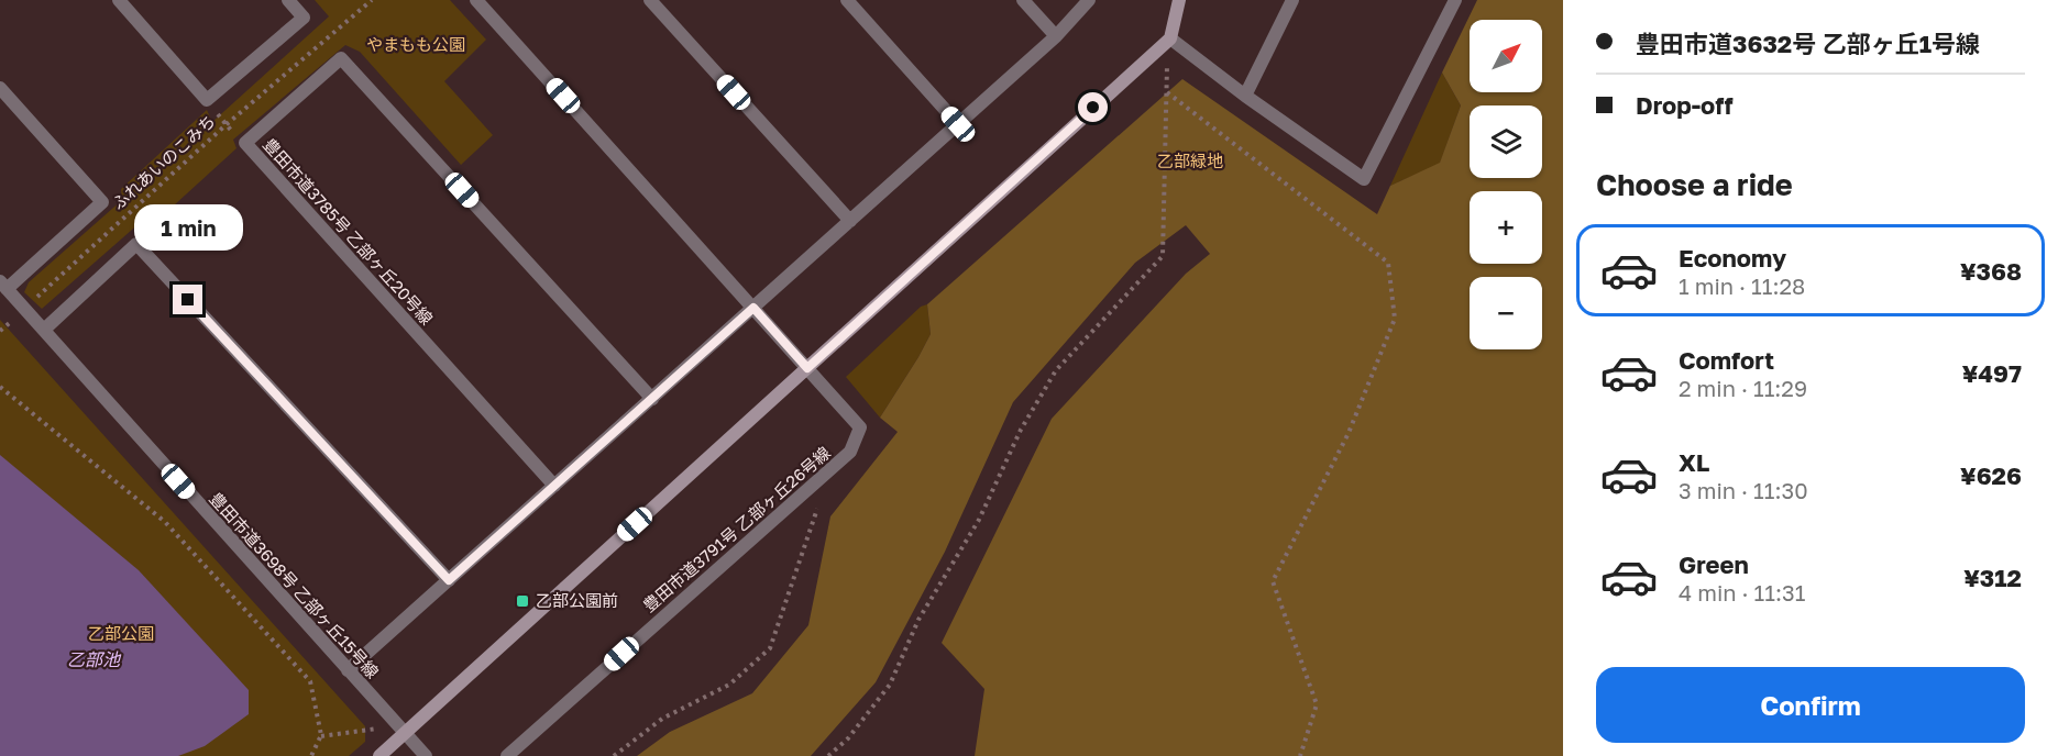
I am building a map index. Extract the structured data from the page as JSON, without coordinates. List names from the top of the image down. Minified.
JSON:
{"streets":{"street":["豊田市道3785号 乙部ヶ丘20号線","豊田市道3791号 乙部ヶ丘26号線","豊田市道3698号 乙部ヶ丘15号線"],"path":["ふれあいのこみち"]},"crossings":[["ふれあいのこみち","豊田市道3698号 乙部ヶ丘15号線"]],"water":["乙部池"],"parks":["やまもも公園","乙部緑地","乙部公園"],"places":{"transit":["乙部公園前"]},"north":"top right","page":{"banner":["豊田市道3632号 乙部ヶ丘1号線","Drop-off"],"map_buttons":["+","−"],"heading":"Choose a ride","bubble":"1 min","list":[{"name":"Economy","note":"1 min · 11:28","value":"¥368"},{"name":"Comfort","note":"2 min · 11:29","value":"¥497"},{"name":"XL","note":"3 min · 11:30","value":"¥626"},{"name":"Green","note":"4 min · 11:31","value":"¥312"}],"buttons":"Confirm"}}
